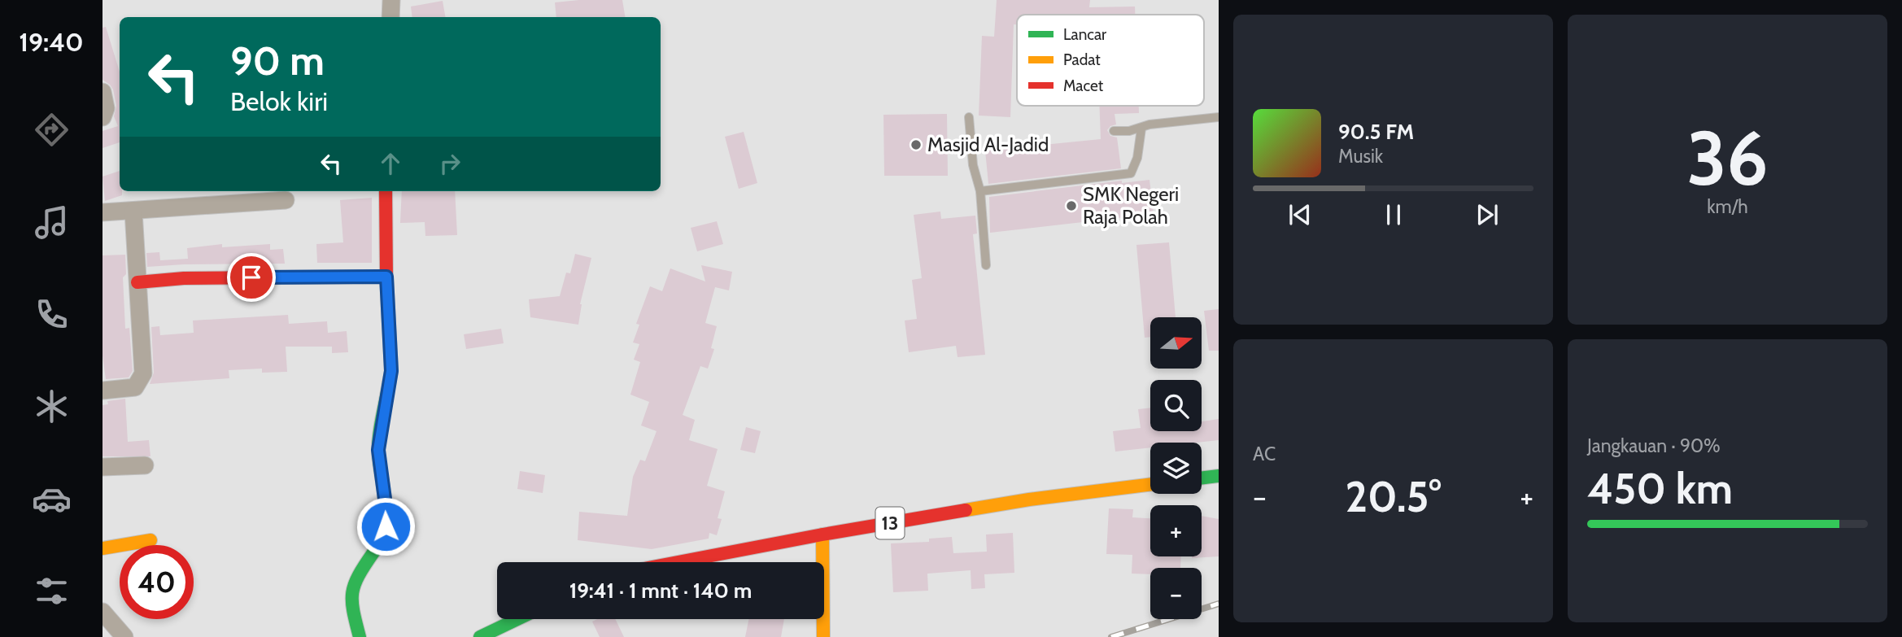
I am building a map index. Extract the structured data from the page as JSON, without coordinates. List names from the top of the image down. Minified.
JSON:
{"streets":{"main road":["13"]},"places":["Masjid Al-Jadid","SMK Negeri Raja Polah"],"legend":["Lancar","Padat","Macet"],"north":"right","page":{"tabs":"19:40","tile":[["36","km/h"],"AC",["Jangkauan · 90%","450 km"]],"turn":["90 m","Belok kiri"],"song":["90.5 FM","Musik"],"map_buttons":["+","−"],"heat":["−","20.5°","+"],"limit":"40","trip":"19:41 · 1 mnt · 140 m"}}
